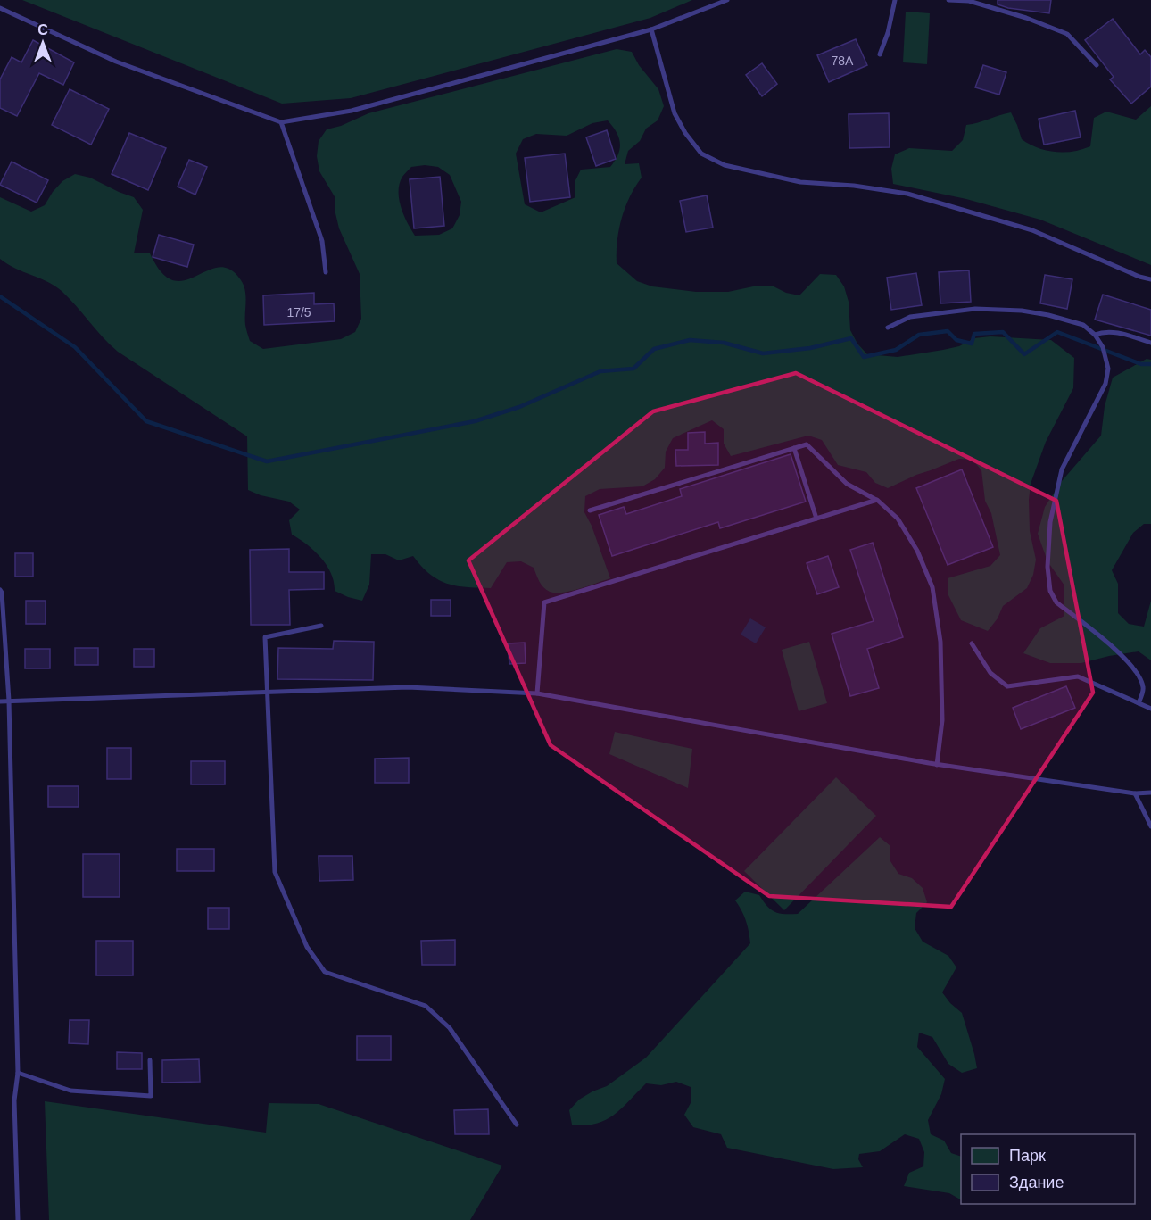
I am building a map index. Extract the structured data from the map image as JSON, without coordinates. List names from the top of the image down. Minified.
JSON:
{"house_numbers":["78А","17/5"],"legend":["Парк","Здание"],"north":"top"}
